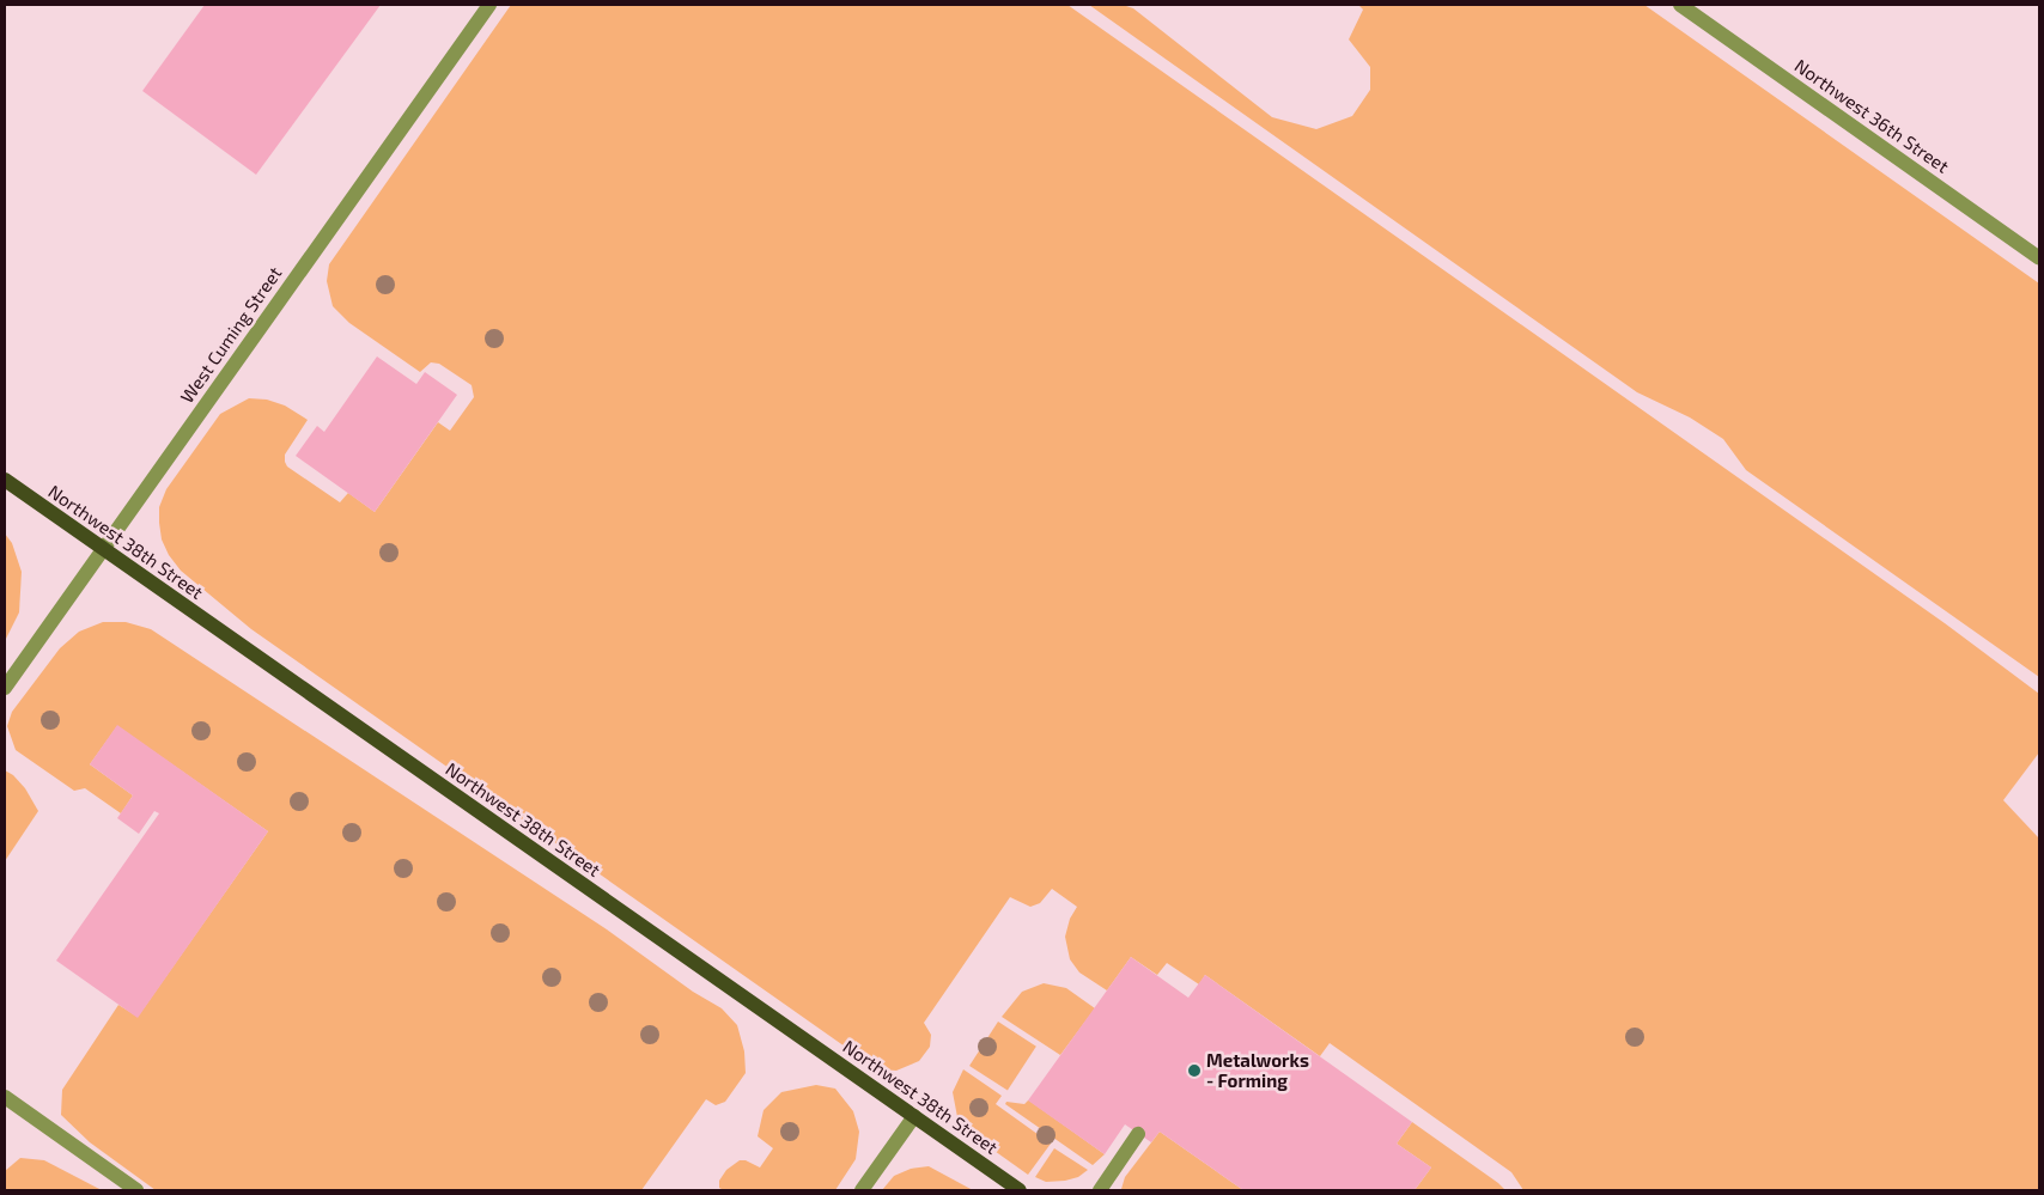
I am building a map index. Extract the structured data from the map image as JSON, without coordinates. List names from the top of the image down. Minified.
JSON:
{"streets":{"main road":["Northwest 38th Street"],"street":["Northwest 36th Street","West Cuming Street"]},"crossings":[["West Cuming Street","Northwest 38th Street"]],"places":["Metalworks - Forming"]}
